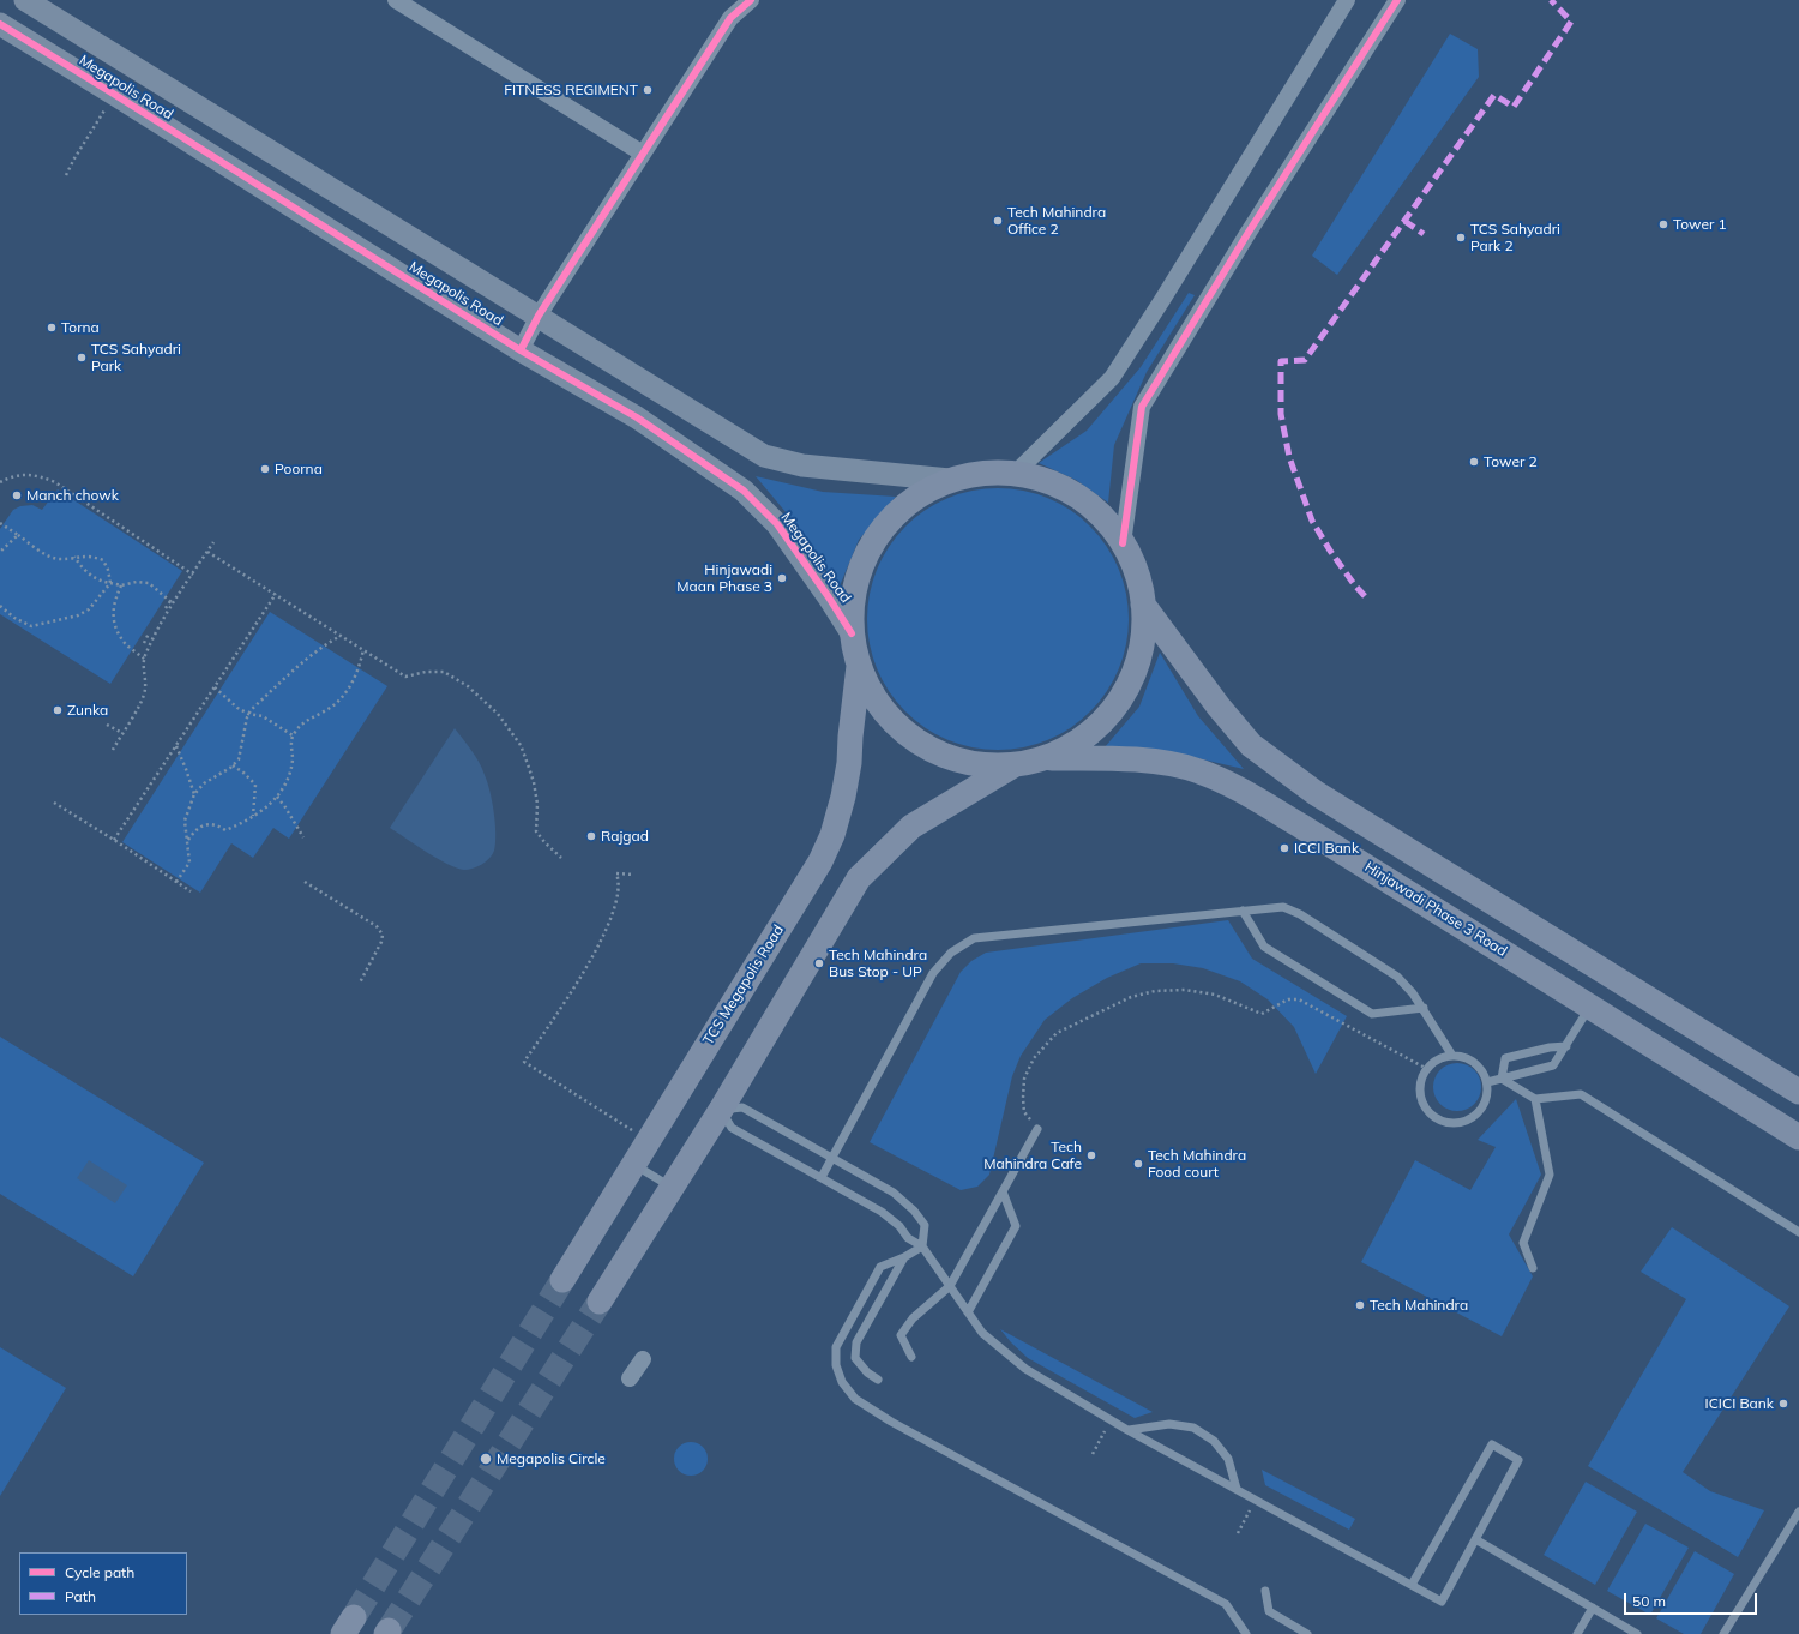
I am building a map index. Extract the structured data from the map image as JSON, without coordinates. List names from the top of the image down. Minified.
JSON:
{"streets":{"main road":["Hinjawadi Phase 3 Road","TCS Megapolis Road"],"street":["Megapolis Road"]},"places":["FITNESS REGIMENT","Tech Mahindra Office 2","Tower 1","TCS Sahyadri Park 2","Torna","TCS Sahyadri Park","Tower 2","Poorna","Manch chowk","Hinjawadi Maan Phase 3","Zunka","Rajgad","ICCI Bank","Tech Mahindra Bus Stop - UP","Tech Mahindra Cafe","Tech Mahindra Food court","Tech Mahindra","ICICI Bank","Megapolis Circle"],"legend":["Cycle path","Path"],"scale_bar":"50 m"}
